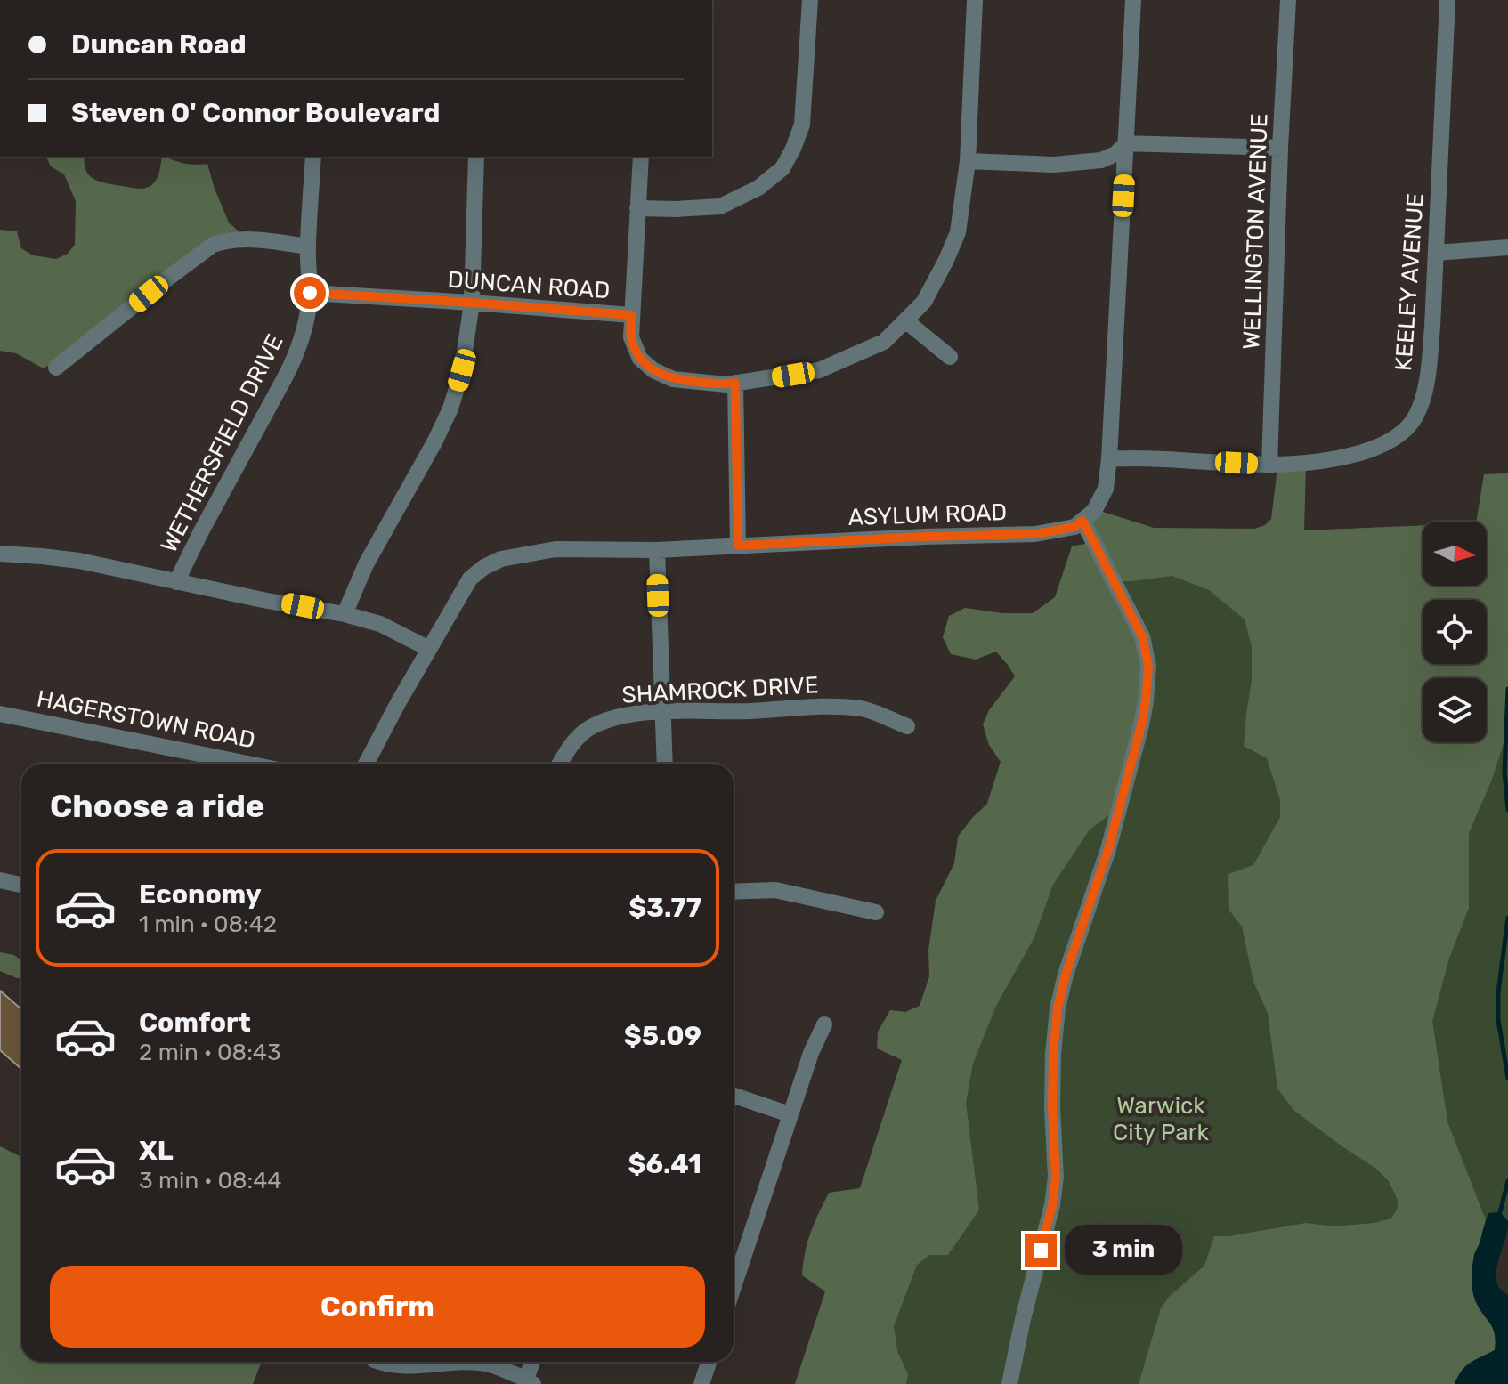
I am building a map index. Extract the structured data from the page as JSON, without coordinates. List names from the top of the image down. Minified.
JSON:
{"streets":{"street":["WELLINGTON AVENUE","KEELEY AVENUE","DUNCAN ROAD","WETHERSFIELD DRIVE","ASYLUM ROAD","SHAMROCK DRIVE","HAGERSTOWN ROAD"]},"crossings":[["WELLINGTON AVENUE","KEELEY AVENUE"],["DUNCAN ROAD","WETHERSFIELD DRIVE"]],"parks":["Warwick City Park"],"north":"right","page":{"banner":["Duncan Road","Steven O' Connor Boulevard"],"heading":"Choose a ride","list":[{"name":"Economy","note":"1 min · 08:42","value":"$3.77"},{"name":"Comfort","note":"2 min · 08:43","value":"$5.09"},{"name":"XL","note":"3 min · 08:44","value":"$6.41"}],"bubble":"3 min","buttons":"Confirm"}}
